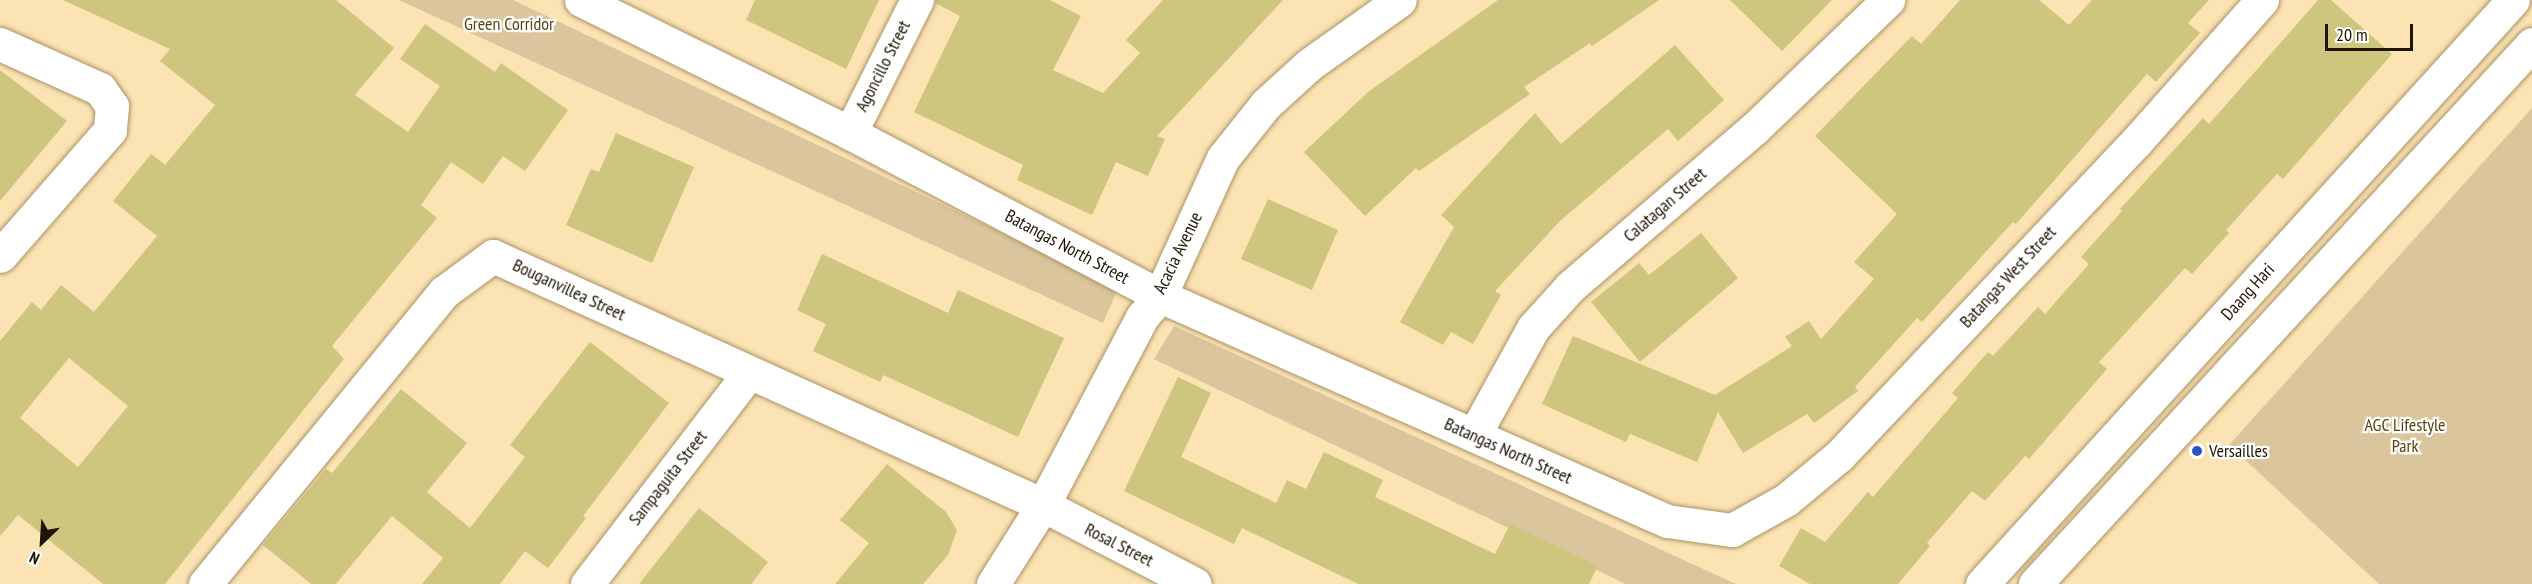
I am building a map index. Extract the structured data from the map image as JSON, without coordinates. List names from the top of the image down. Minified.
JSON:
{"streets":{"street":["Agoncillo Street","Calatagan Street","Batangas North Street","Acacia Avenue","Batangas West Street","Bouganvillea Street","Daang Hari","Sampaguita Street","Rosal Street"]},"crossings":[["Agoncillo Street","Batangas North Street"],["Calatagan Street","Batangas North Street"],["Batangas North Street","Acacia Avenue"],["Batangas North Street","Batangas West Street"],["Acacia Avenue","Bouganvillea Street"],["Acacia Avenue","Rosal Street"],["Bouganvillea Street","Sampaguita Street"],["Bouganvillea Street","Rosal Street"]],"parks":["Green Corridor","AGC Lifestyle Park"],"places":["Versailles"],"scale_bar":"20 m","north":"bottom left"}
